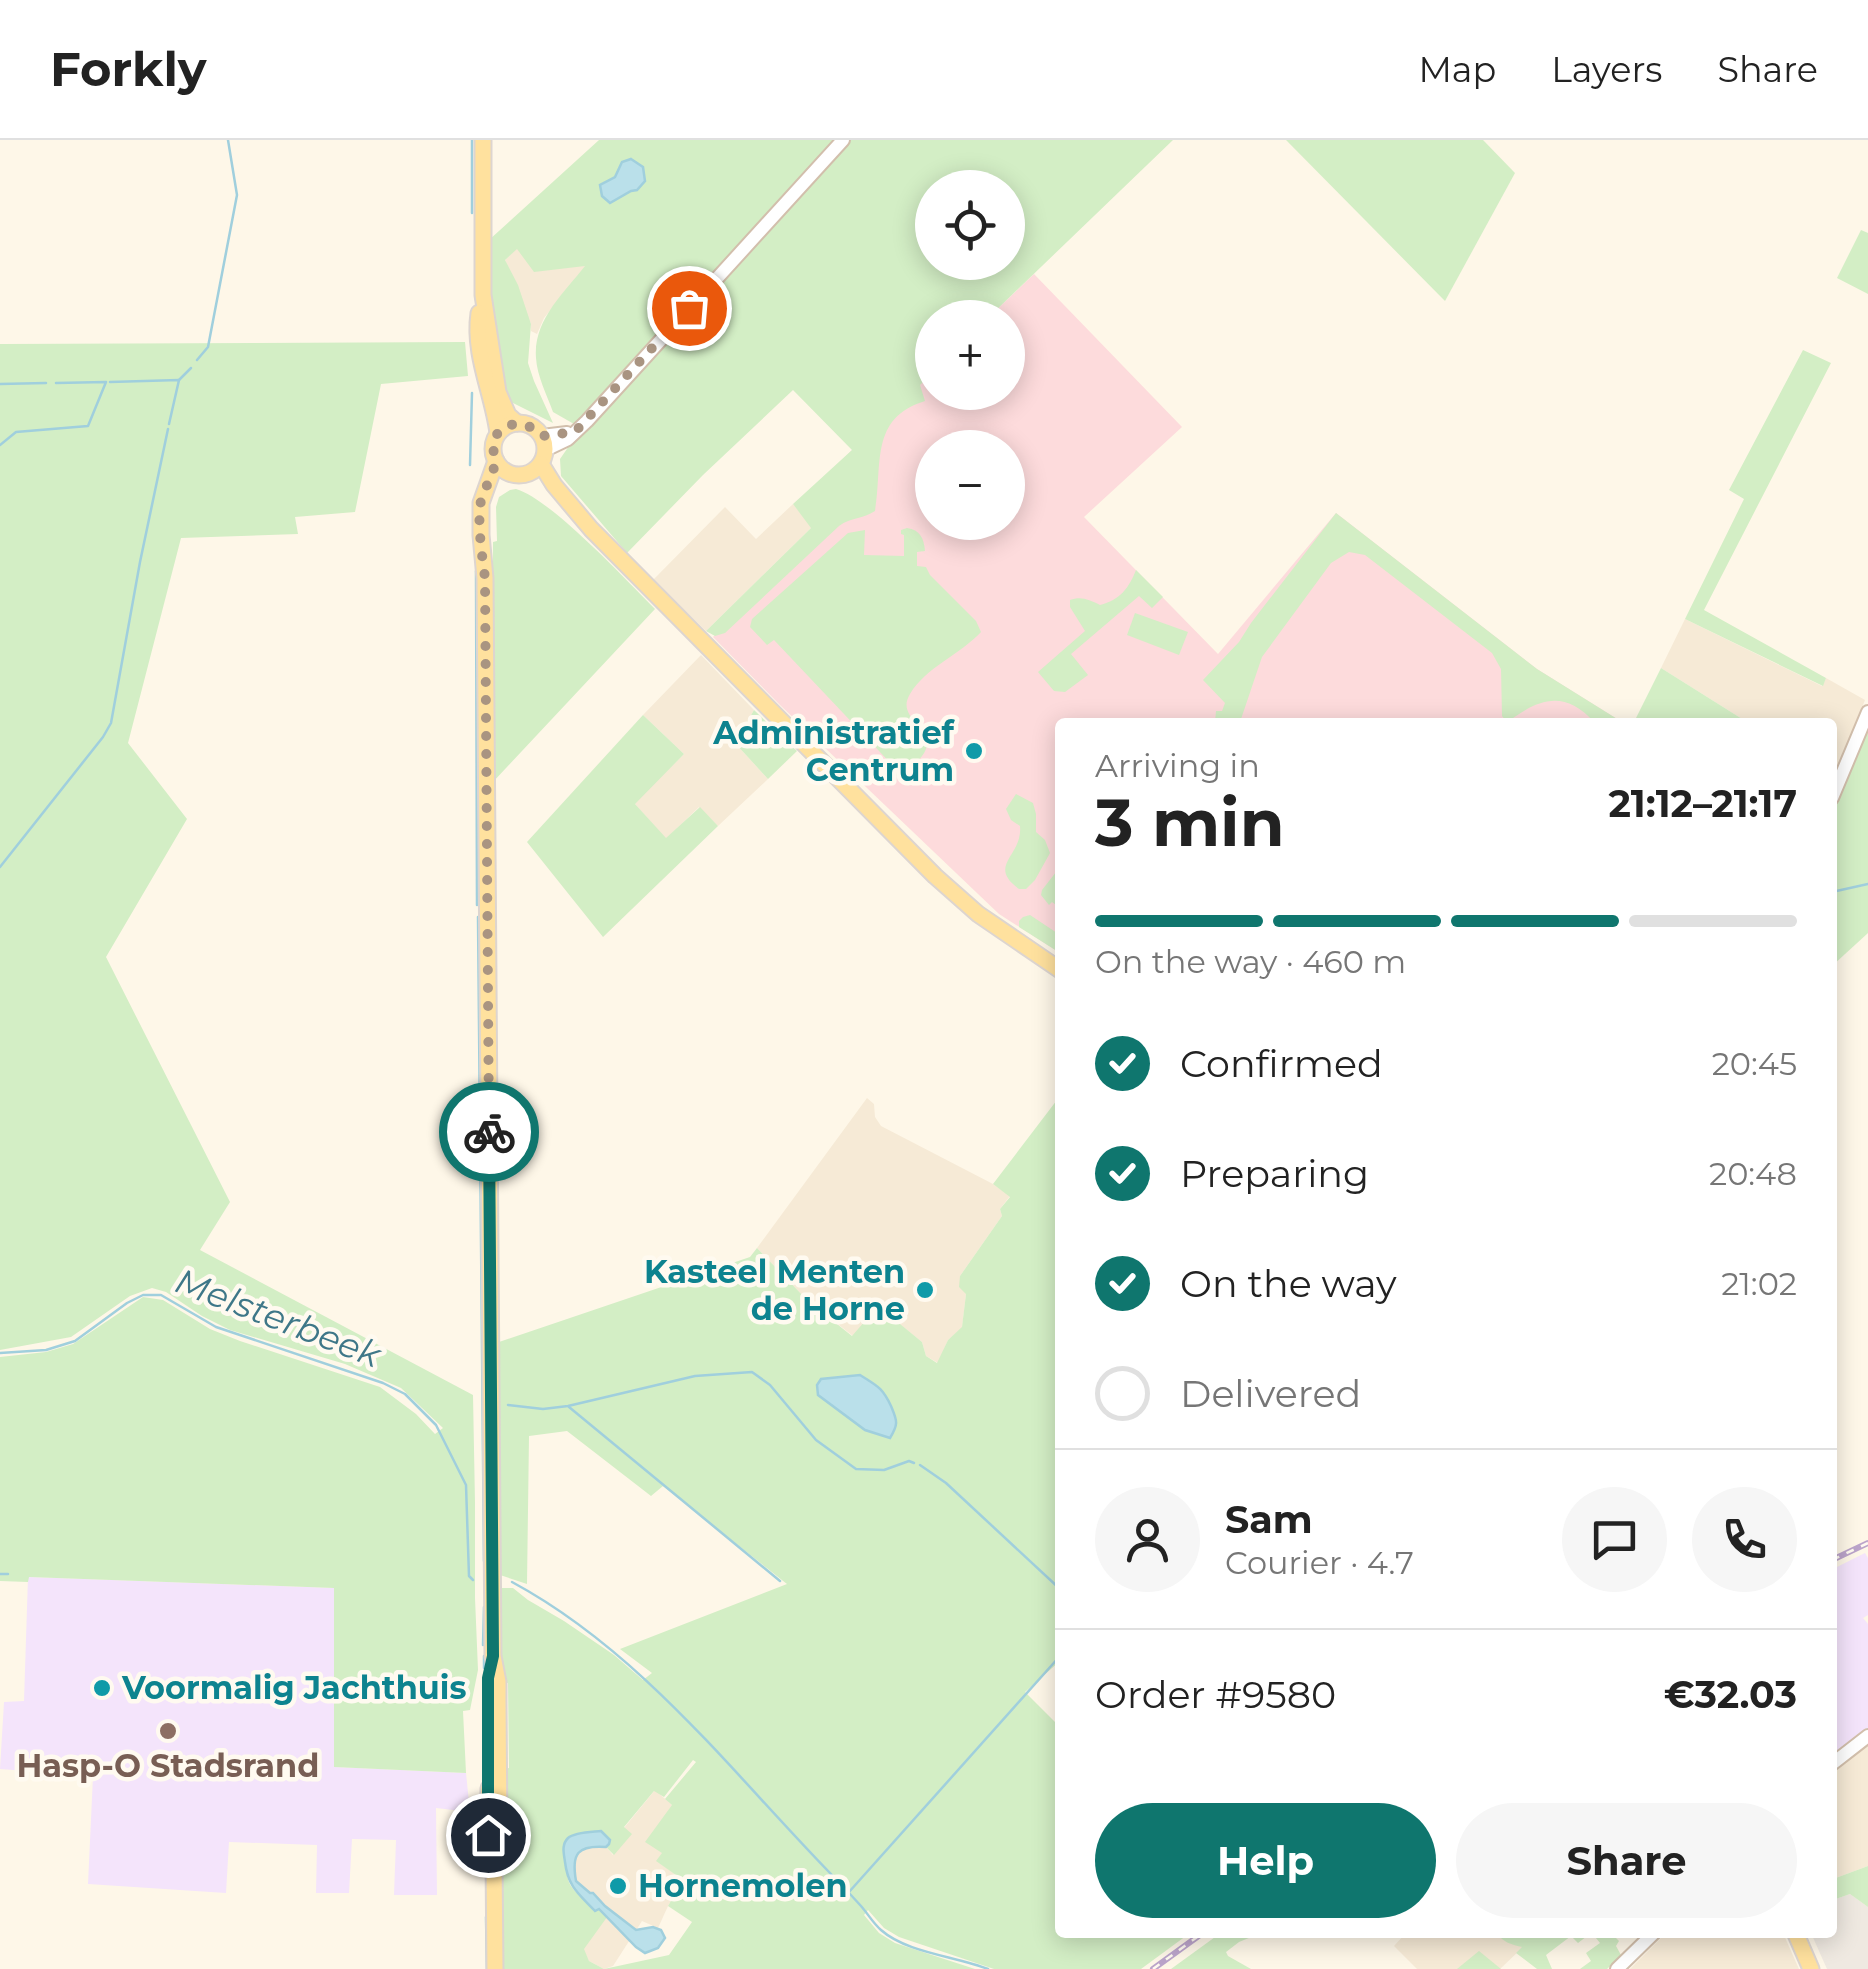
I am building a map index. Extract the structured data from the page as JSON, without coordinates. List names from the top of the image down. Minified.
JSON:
{"water":["Melsterbeek"],"places":["Administratief Centrum","Kasteel Menten de Horne","Voormalig Jachthuis","Hasp-O Stadsrand","Hornemolen"],"page":{"header":"Forkly","nav":["Map","Layers","Share"],"map_buttons":["+","−"],"heading":["3 min","Arriving in","21:12–21:17"],"panel":["Sam","Courier · 4.7","Order #9580","€32.03"],"bar":"On the way · 460 m","list":[["Confirmed","20:45"],["Preparing","20:48"],["On the way","21:02"],"Delivered"],"buttons":["Help","Share"]}}
